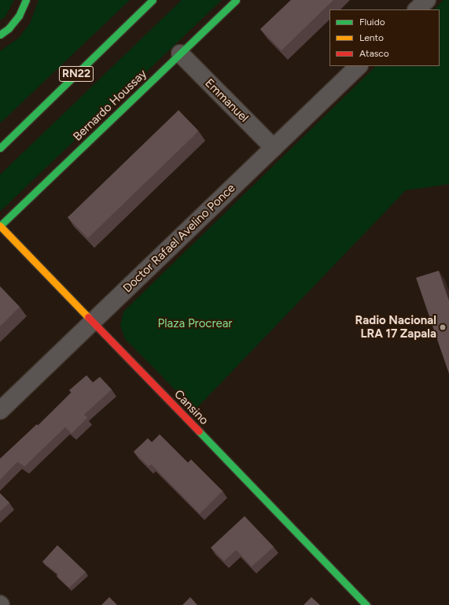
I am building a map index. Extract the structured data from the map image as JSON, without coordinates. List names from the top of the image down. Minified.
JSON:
{"streets":{"street":["RN22","Emmanuel","Bernardo Houssay","Doctor Rafael Avelino Ponce","Cansino"]},"crossings":[["Emmanuel","Bernardo Houssay"],["Emmanuel","Doctor Rafael Avelino Ponce"],["Bernardo Houssay","Cansino"],["Doctor Rafael Avelino Ponce","Cansino"]],"parks":["Plaza Procrear"],"places":["Radio Nacional LRA 17 Zapala"],"legend":["Fluido","Lento","Atasco"]}
